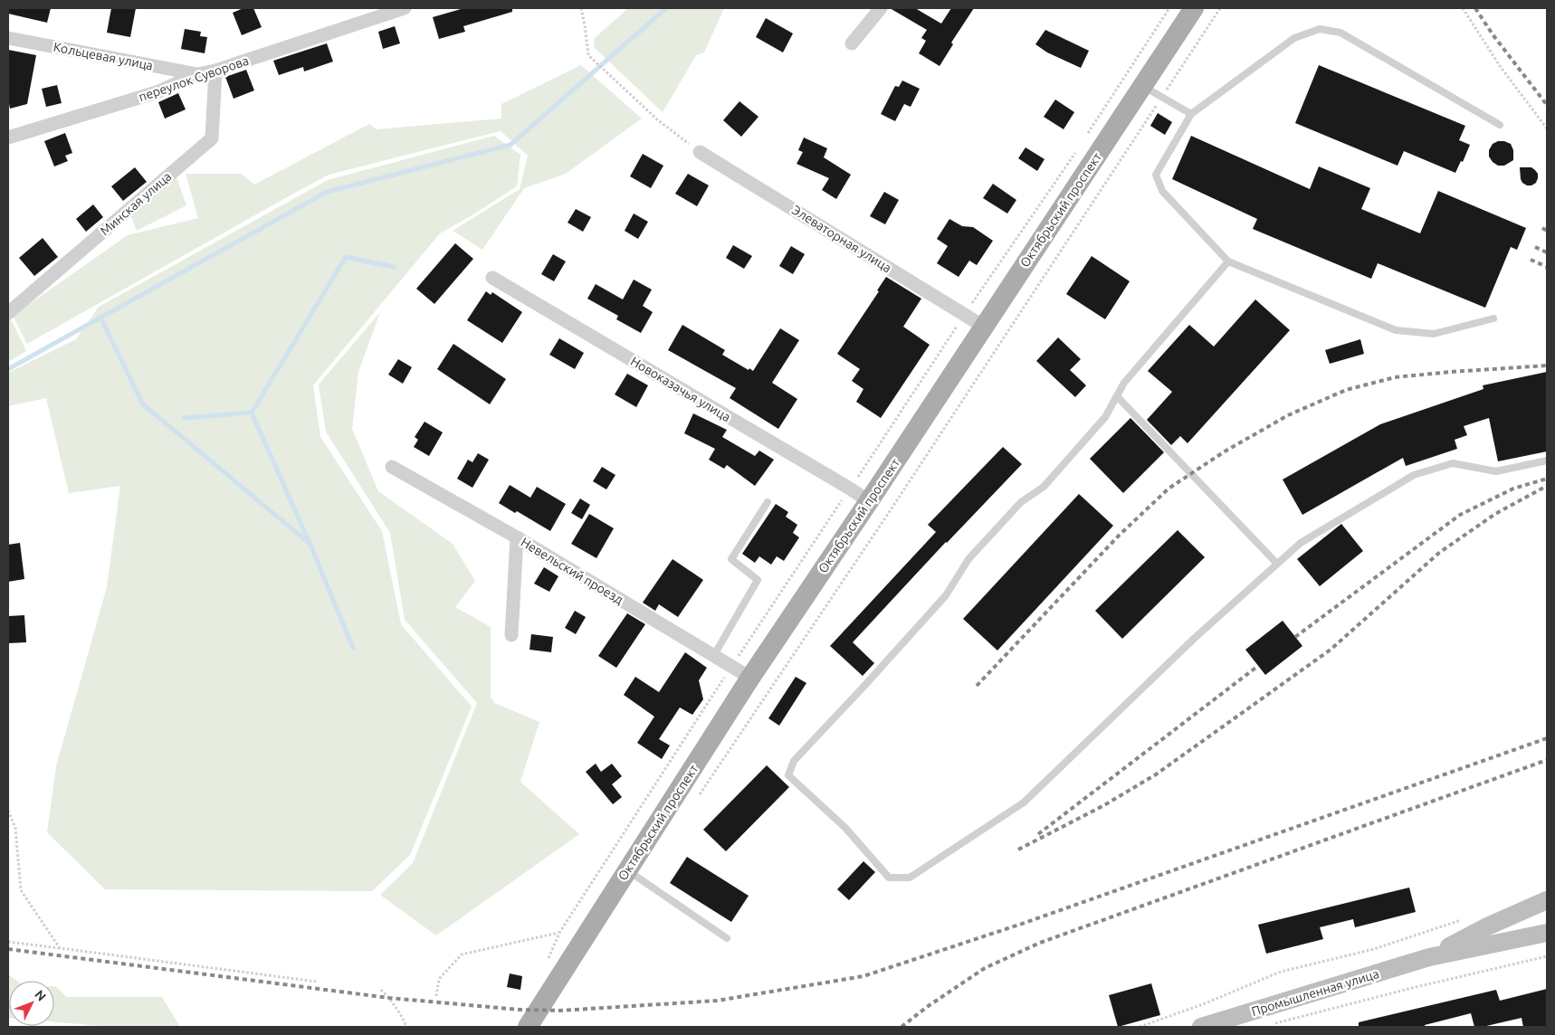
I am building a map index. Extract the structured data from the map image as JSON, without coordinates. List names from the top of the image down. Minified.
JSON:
{"streets":{"main road":["Октябрьский проспект","Промышленная улица"],"street":["Кольцевая улица","переулок Суворова","Минская улица","Элеваторная улица","Новоказачья улица","Невельский проезд"]},"crossings":[["Кольцевая улица","переулок Суворова"],["переулок Суворова","Минская улица"],["Октябрьский проспект","Элеваторная улица"],["Октябрьский проспект","Новоказачья улица"],["Октябрьский проспект","Невельский проезд"]],"north":"top right"}
